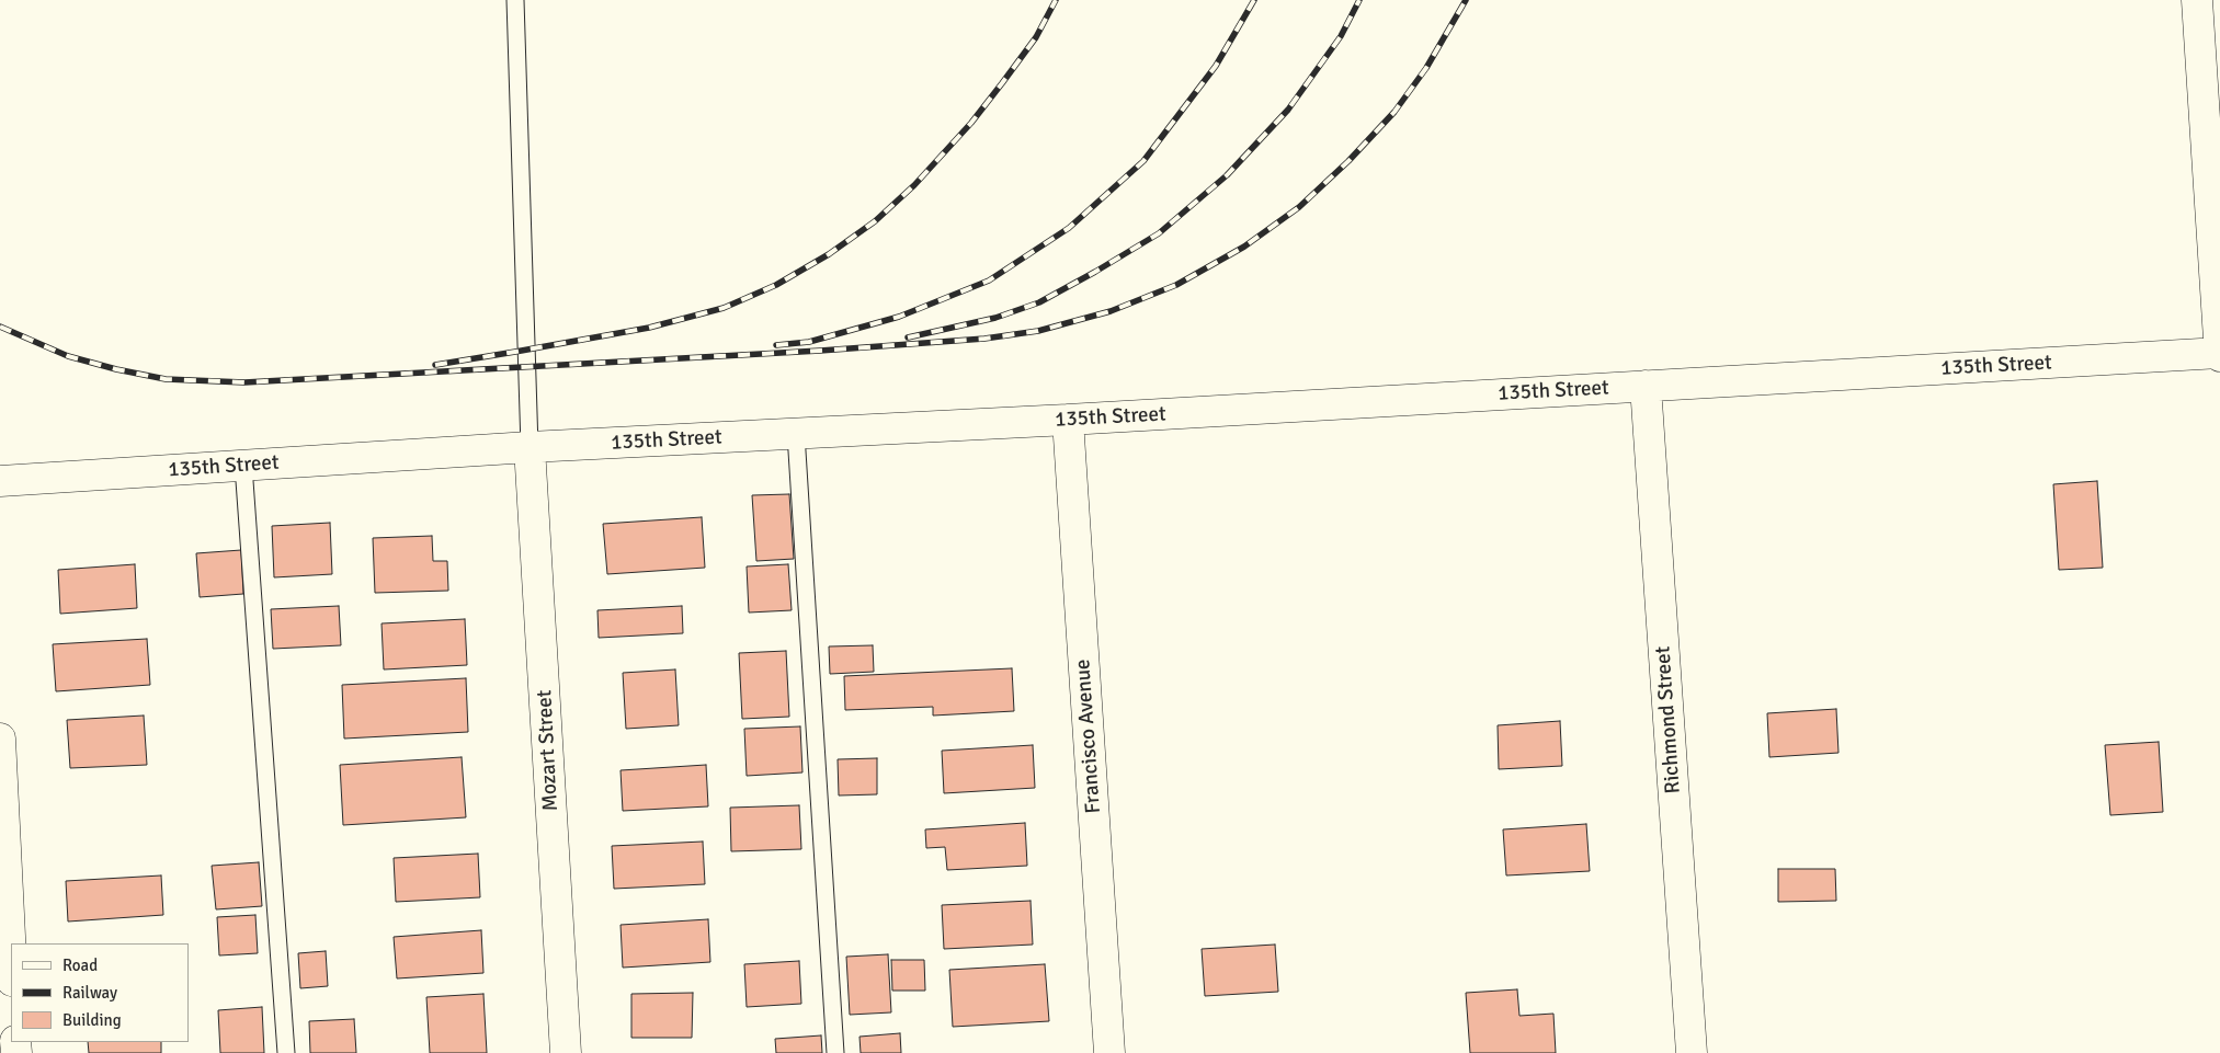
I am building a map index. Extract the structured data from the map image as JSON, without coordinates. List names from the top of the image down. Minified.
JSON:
{"streets":{"street":["135th Street","Richmond Street","Francisco Avenue","Mozart Street"]},"crossings":[["135th Street","Richmond Street"],["135th Street","Francisco Avenue"],["135th Street","Mozart Street"]],"legend":["Road","Railway","Building"]}
